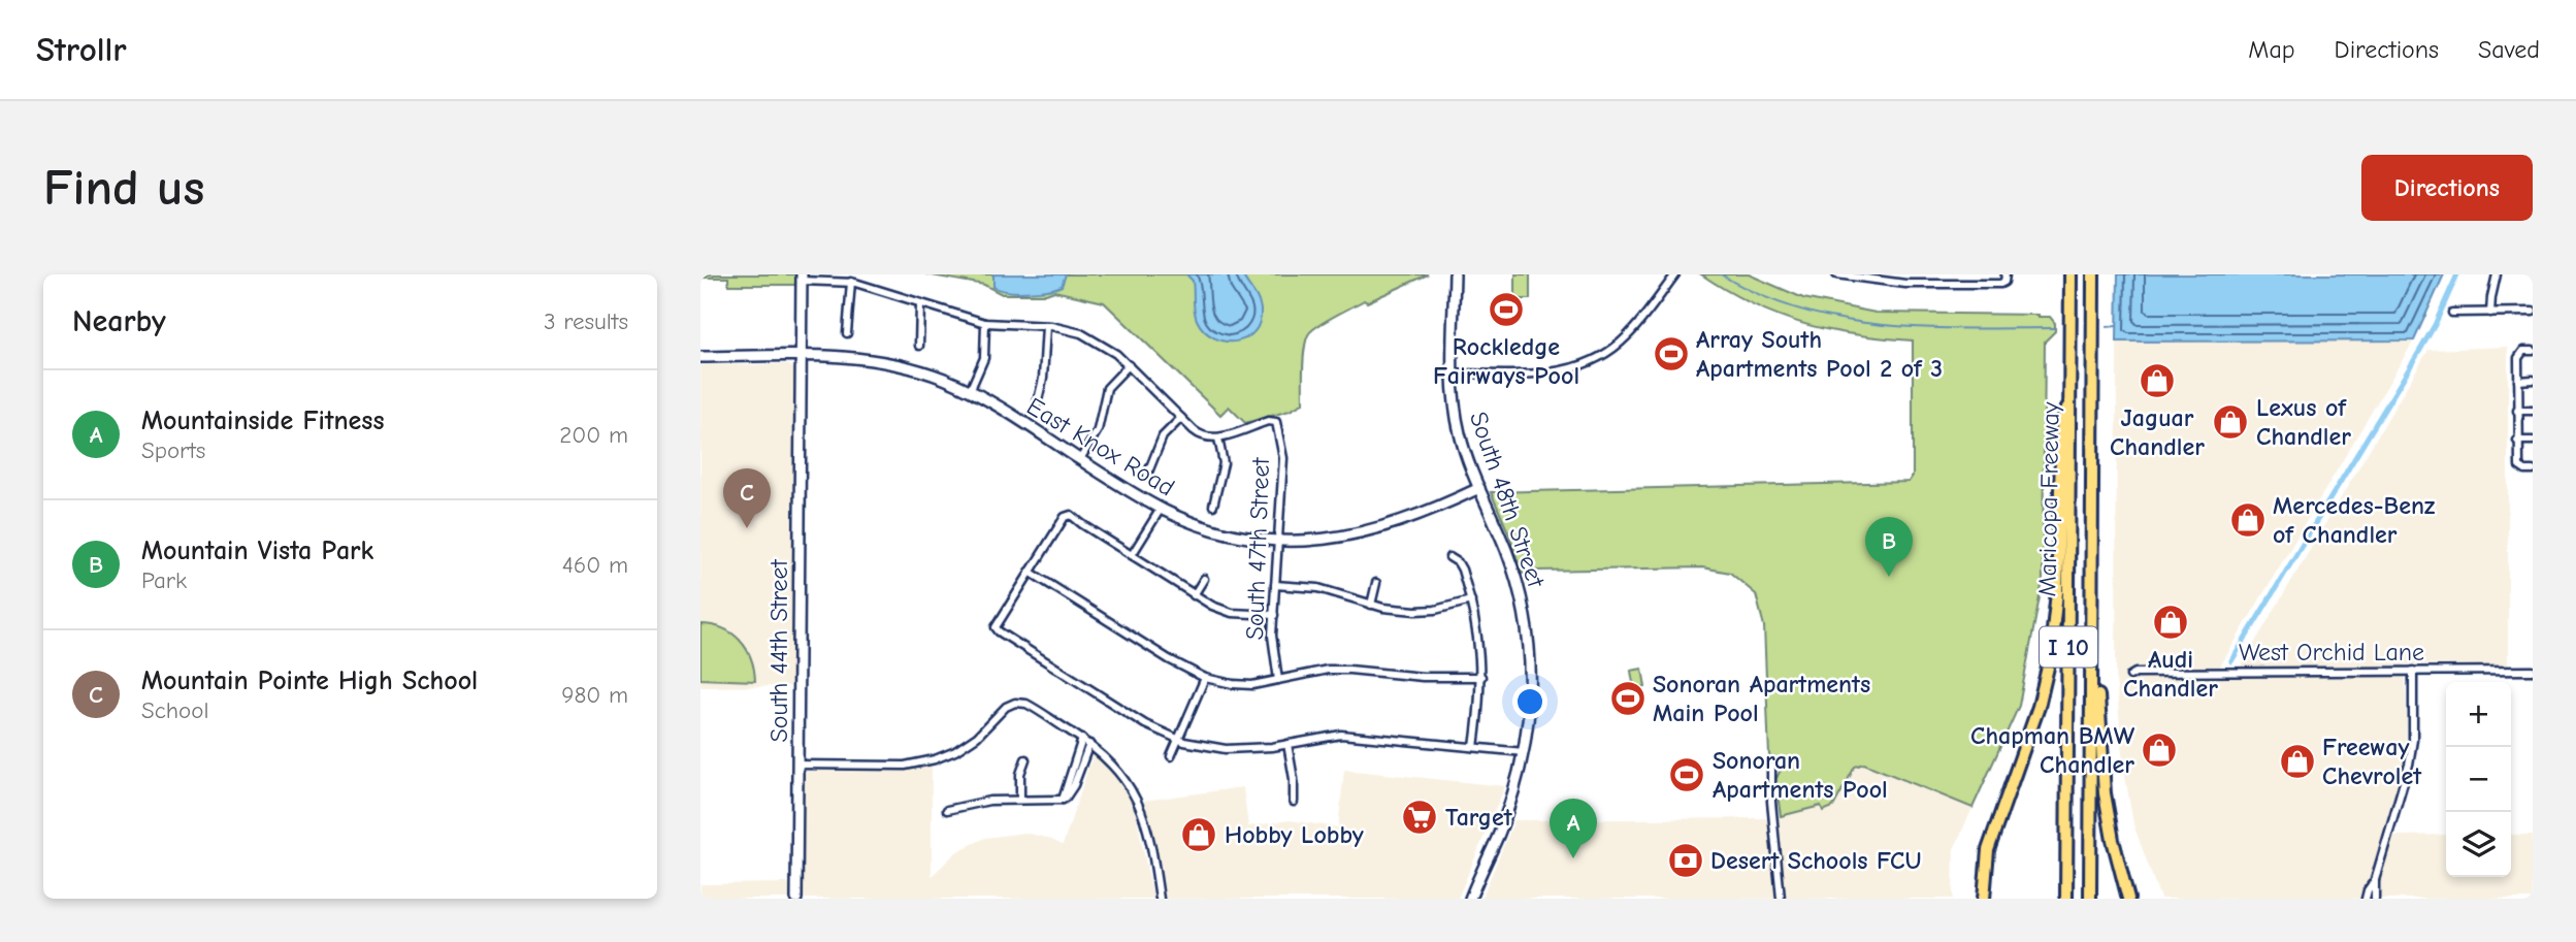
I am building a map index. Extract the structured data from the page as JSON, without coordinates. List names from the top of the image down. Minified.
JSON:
{"streets":{"highway":["Maricopa Freeway","I 10"],"street":["East Knox Road","South 48th Street","South 47th Street","South 44th Street","West Orchid Lane"]},"crossings":[["East Knox Road","South 48th Street"],["East Knox Road","South 47th Street"],["East Knox Road","South 44th Street"]],"places":{"sports":["Rockledge Fairways Pool","Array South Apartments Pool 2 of 3","Sonoran Apartments Main Pool","Sonoran Apartments Pool"],"shop":["Jaguar Chandler","Lexus of Chandler","Mercedes-Benz of Chandler","Audi Chandler","Chapman BMW Chandler","Freeway Chevrolet","Hobby Lobby"],"supermarket":["Target"],"bank":["Desert Schools FCU"]},"page":{"header":"Strollr","nav":["Map","Directions","Saved"],"buttons":"Directions","title":"Find us","heading":["Nearby","3 results"],"list":[{"mark":"A","name":"Mountainside Fitness","note":"Sports","value":"200 m"},{"mark":"B","name":"Mountain Vista Park","note":"Park","value":"460 m"},{"mark":"C","name":"Mountain Pointe High School","note":"School","value":"980 m"}],"pins":["C","B","A"],"map_buttons":["+","−"]}}
